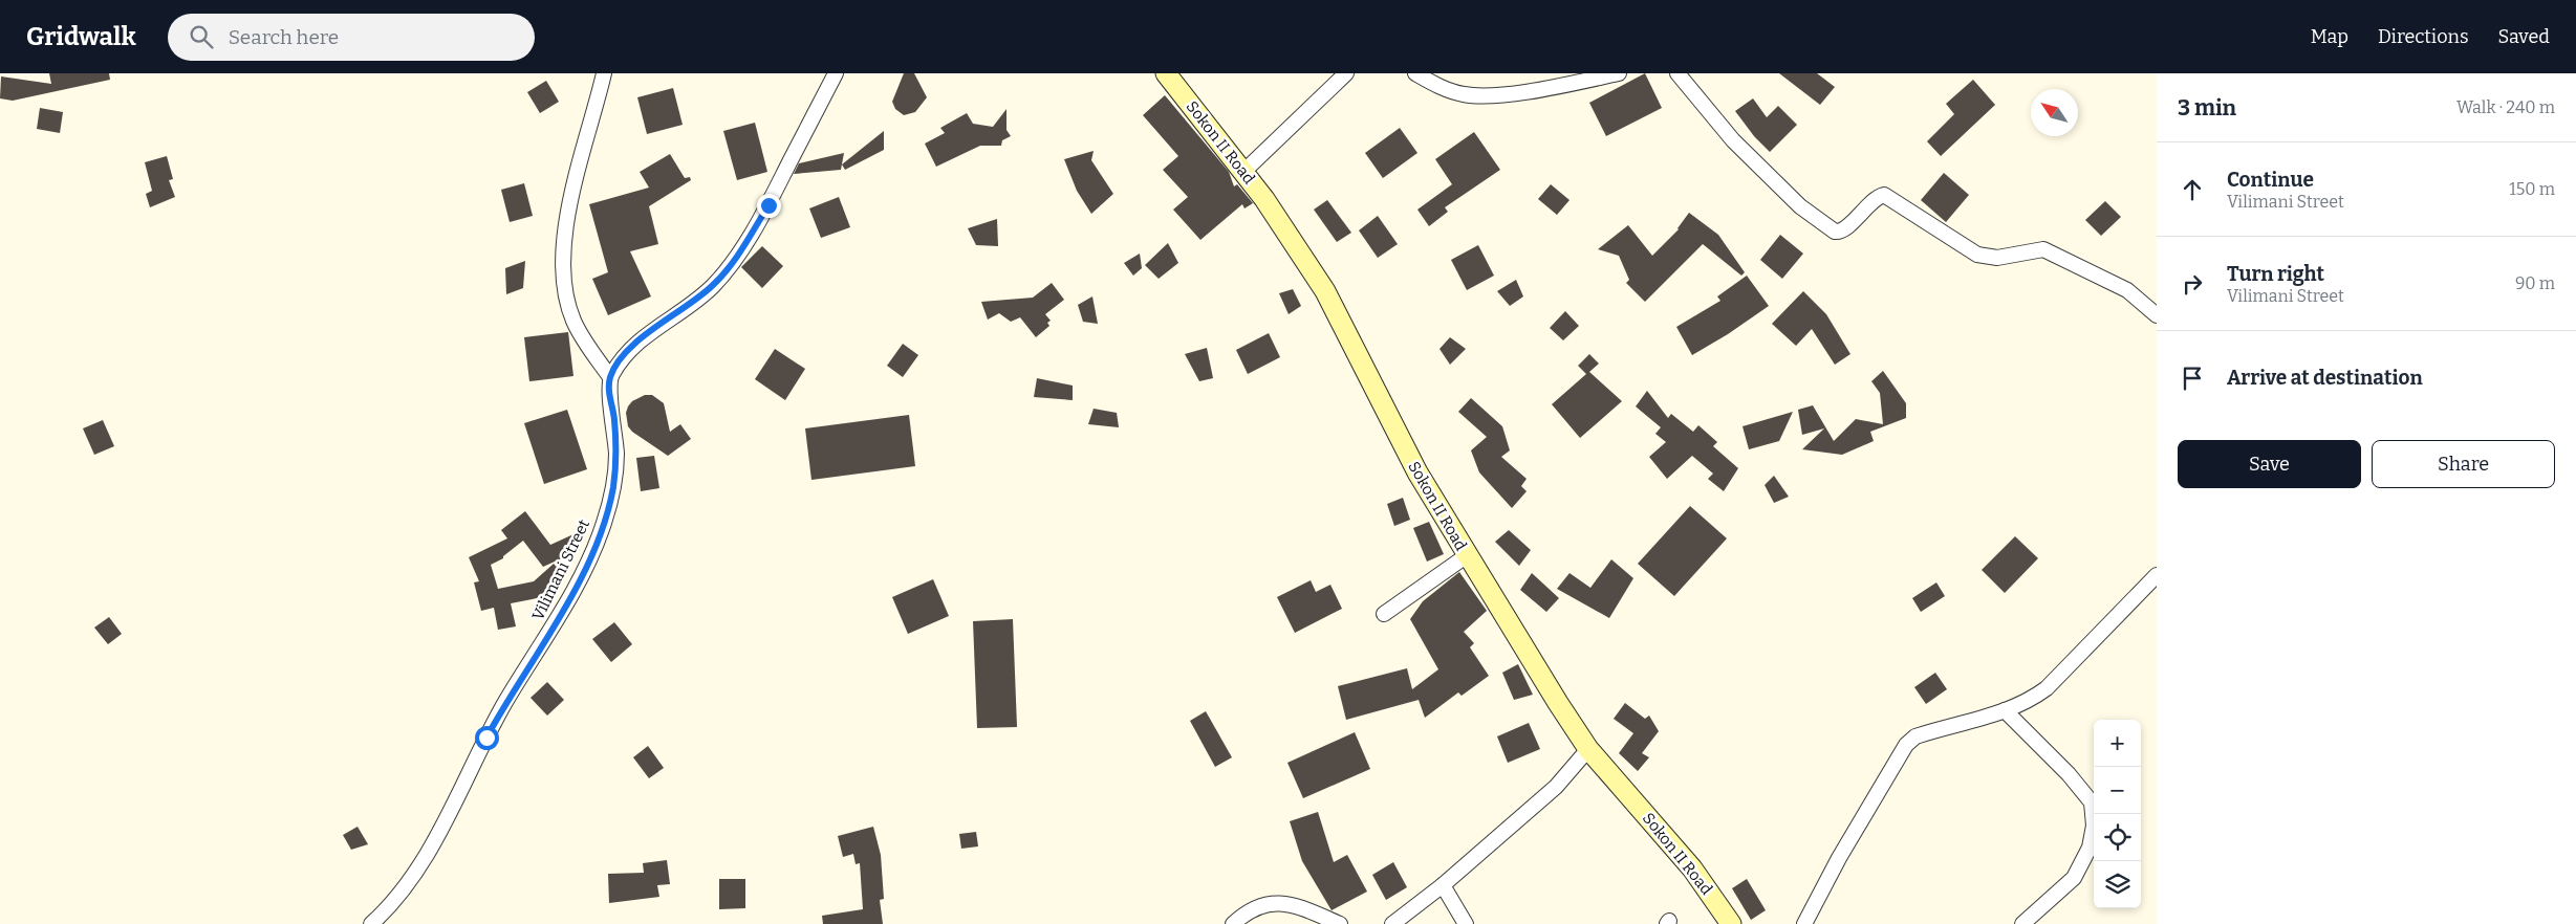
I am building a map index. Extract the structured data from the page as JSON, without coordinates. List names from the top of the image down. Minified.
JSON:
{"streets":{"street":["Sokon II Road","Vilimani Street"]},"north":"top left","page":{"header":"Gridwalk","search":"Search here","nav":["Map","Directions","Saved"],"heading":["3 min","Walk · 240 m"],"list":[["Continue","Vilimani Street","150 m"],["Turn right","Vilimani Street","90 m"],"Arrive at destination"],"buttons":["Save","Share"],"map_buttons":["+","−"]}}
